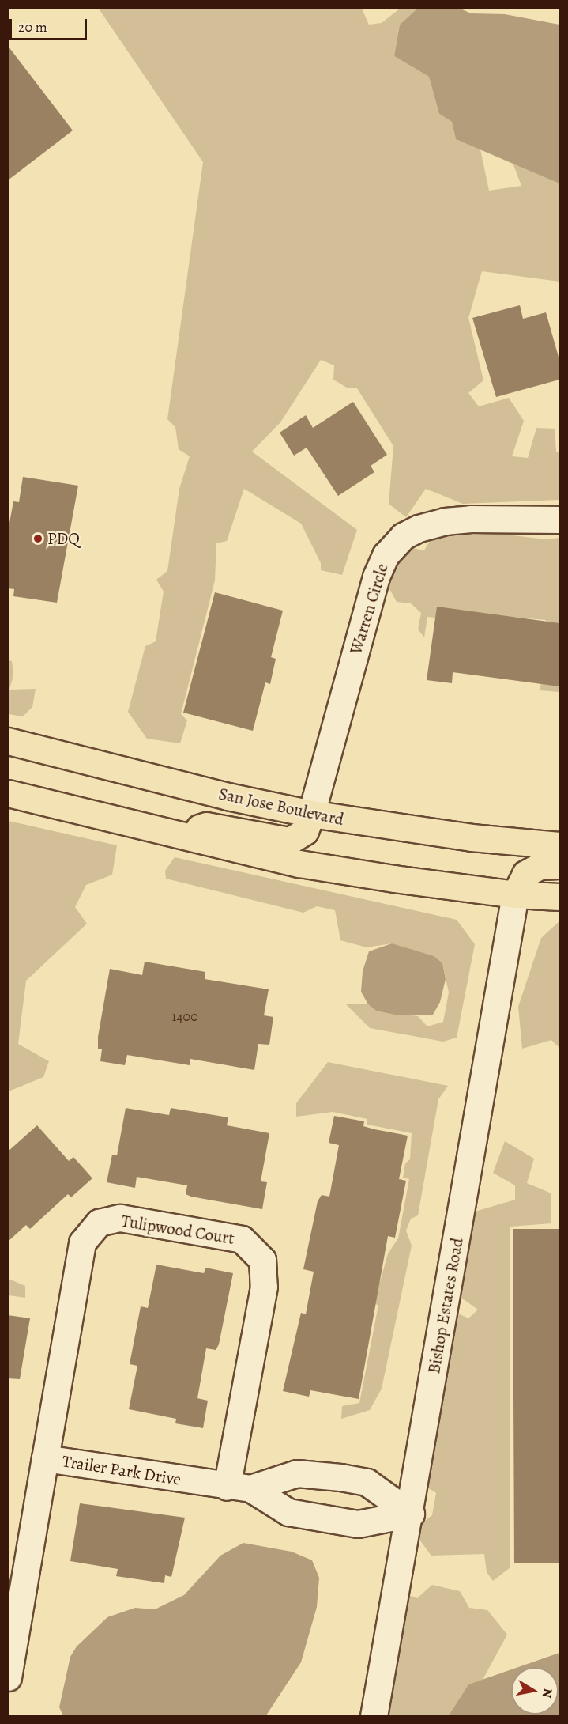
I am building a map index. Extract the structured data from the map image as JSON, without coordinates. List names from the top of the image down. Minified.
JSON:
{"streets":{"main road":["San Jose Boulevard"],"street":["Warren Circle","Tulipwood Court","Bishop Estates Road","Trailer Park Drive"]},"crossings":[["Warren Circle","San Jose Boulevard"],["Tulipwood Court","Trailer Park Drive"],["Bishop Estates Road","Trailer Park Drive"]],"places":["PDQ"],"house_numbers":["1400"],"scale_bar":"20 m","north":"right"}
